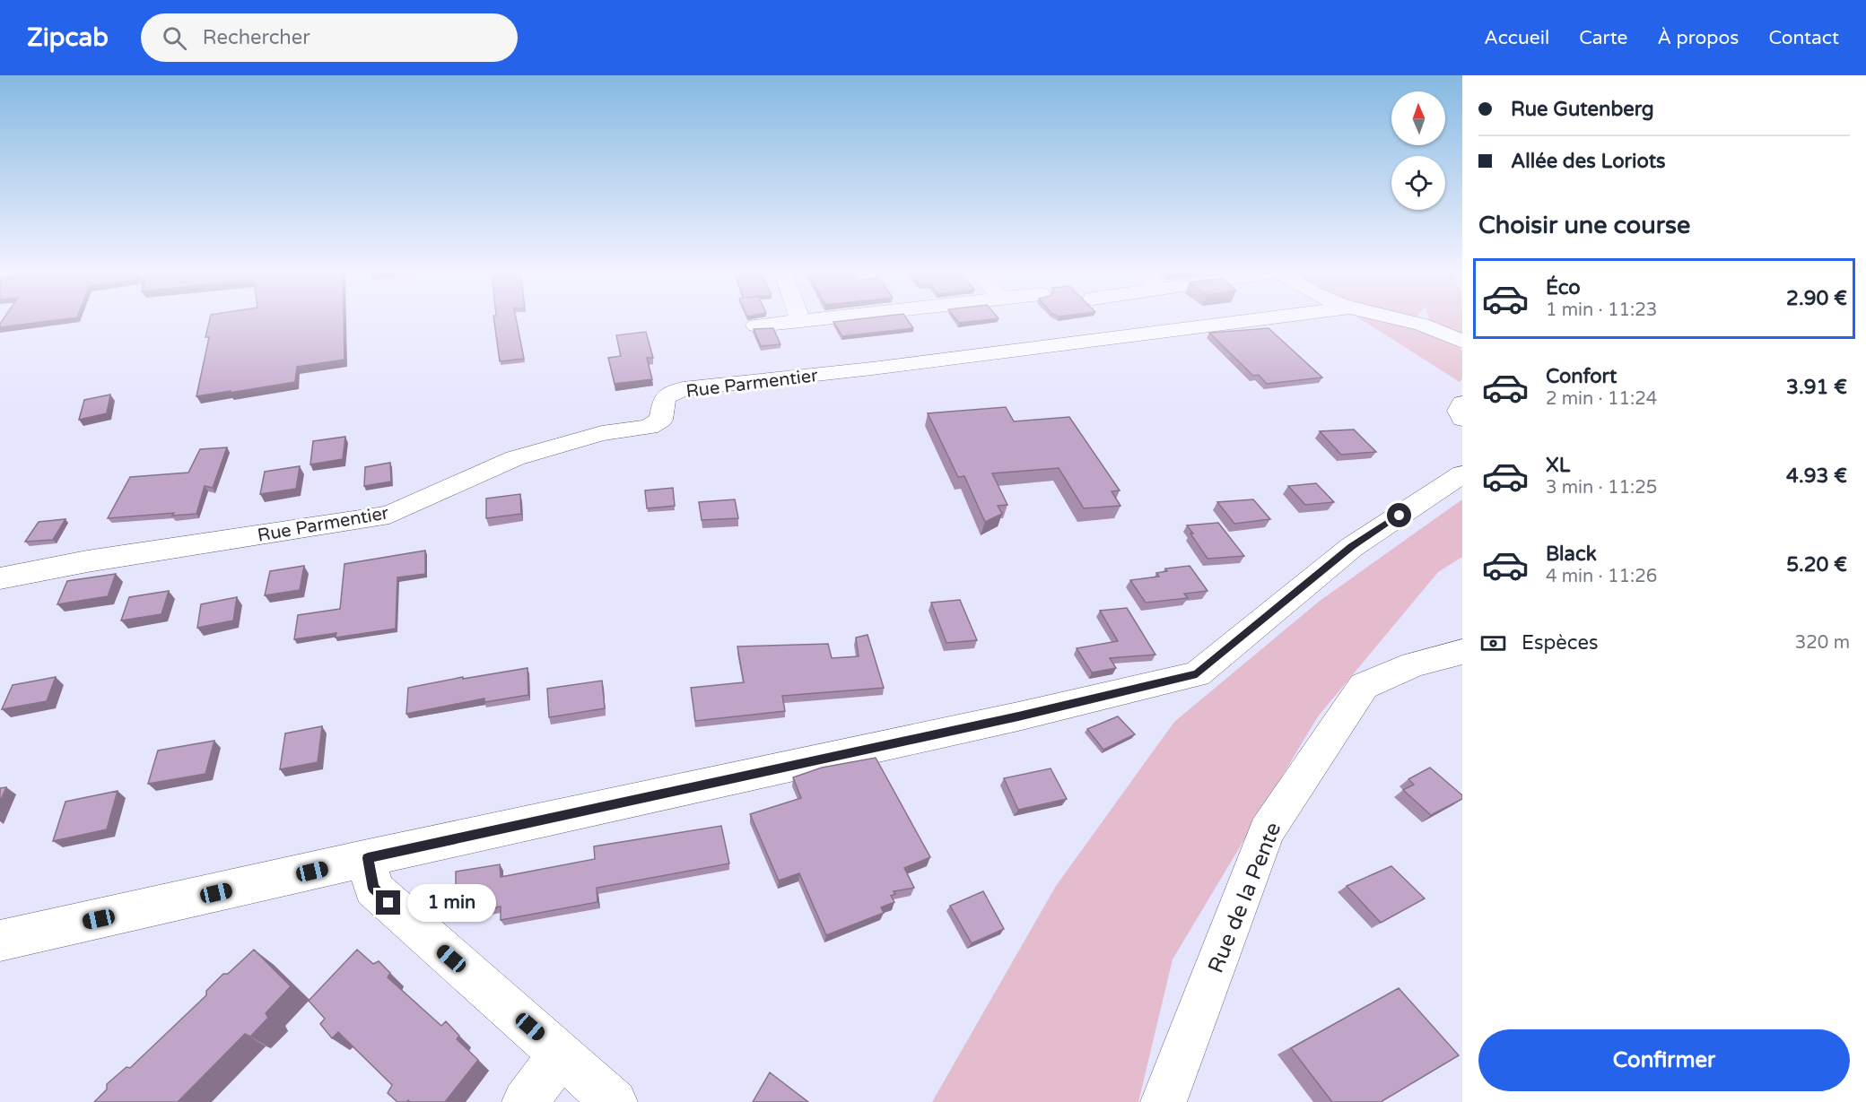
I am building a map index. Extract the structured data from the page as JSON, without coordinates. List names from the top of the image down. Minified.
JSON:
{"streets":{"street":["Rue Parmentier","Rue de la Pente"]},"north":"top","page":{"header":"Zipcab","search":"Rechercher","nav":["Accueil","Carte","À propos","Contact"],"banner":["Rue Gutenberg","Allée des Loriots"],"heading":"Choisir une course","list":[{"name":"Éco","note":"1 min · 11:23","value":"2.90 €"},{"name":"Confort","note":"2 min · 11:24","value":"3.91 €"},{"name":"XL","note":"3 min · 11:25","value":"4.93 €"},{"name":"Black","note":"4 min · 11:26","value":"5.20 €"}],"pay":["Espèces","320 m"],"bubble":"1 min","buttons":"Confirmer"}}
